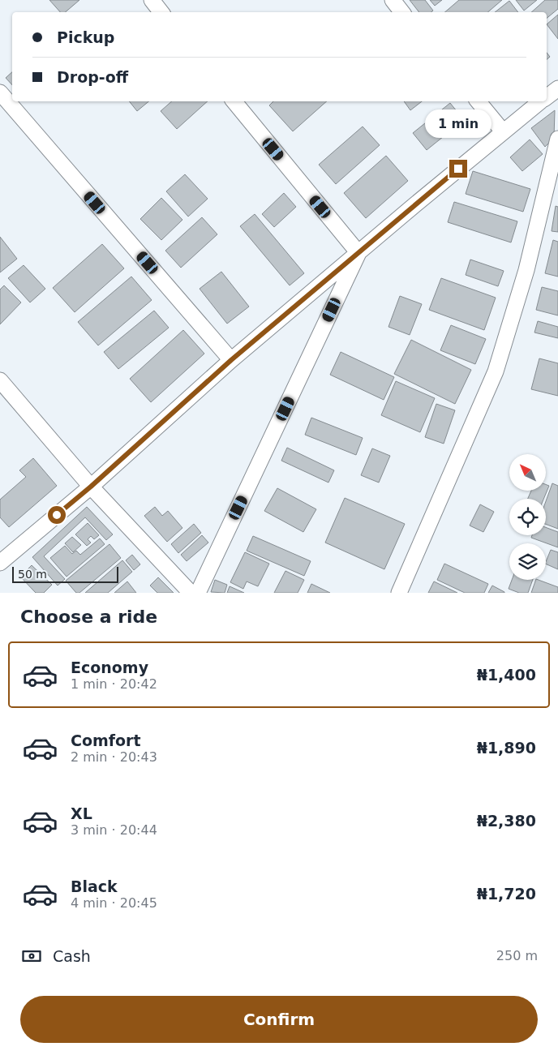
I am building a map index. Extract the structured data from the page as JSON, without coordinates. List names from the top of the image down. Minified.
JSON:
{"scale_bar":"50 m","north":"top left","page":{"banner":["Pickup","Drop-off"],"bubble":"1 min","scale":"50 m","heading":"Choose a ride","list":[{"name":"Economy","note":"1 min · 20:42","value":"₦1,400"},{"name":"Comfort","note":"2 min · 20:43","value":"₦1,890"},{"name":"XL","note":"3 min · 20:44","value":"₦2,380"},{"name":"Black","note":"4 min · 20:45","value":"₦1,720"}],"pay":["Cash","250 m"],"buttons":"Confirm"}}
